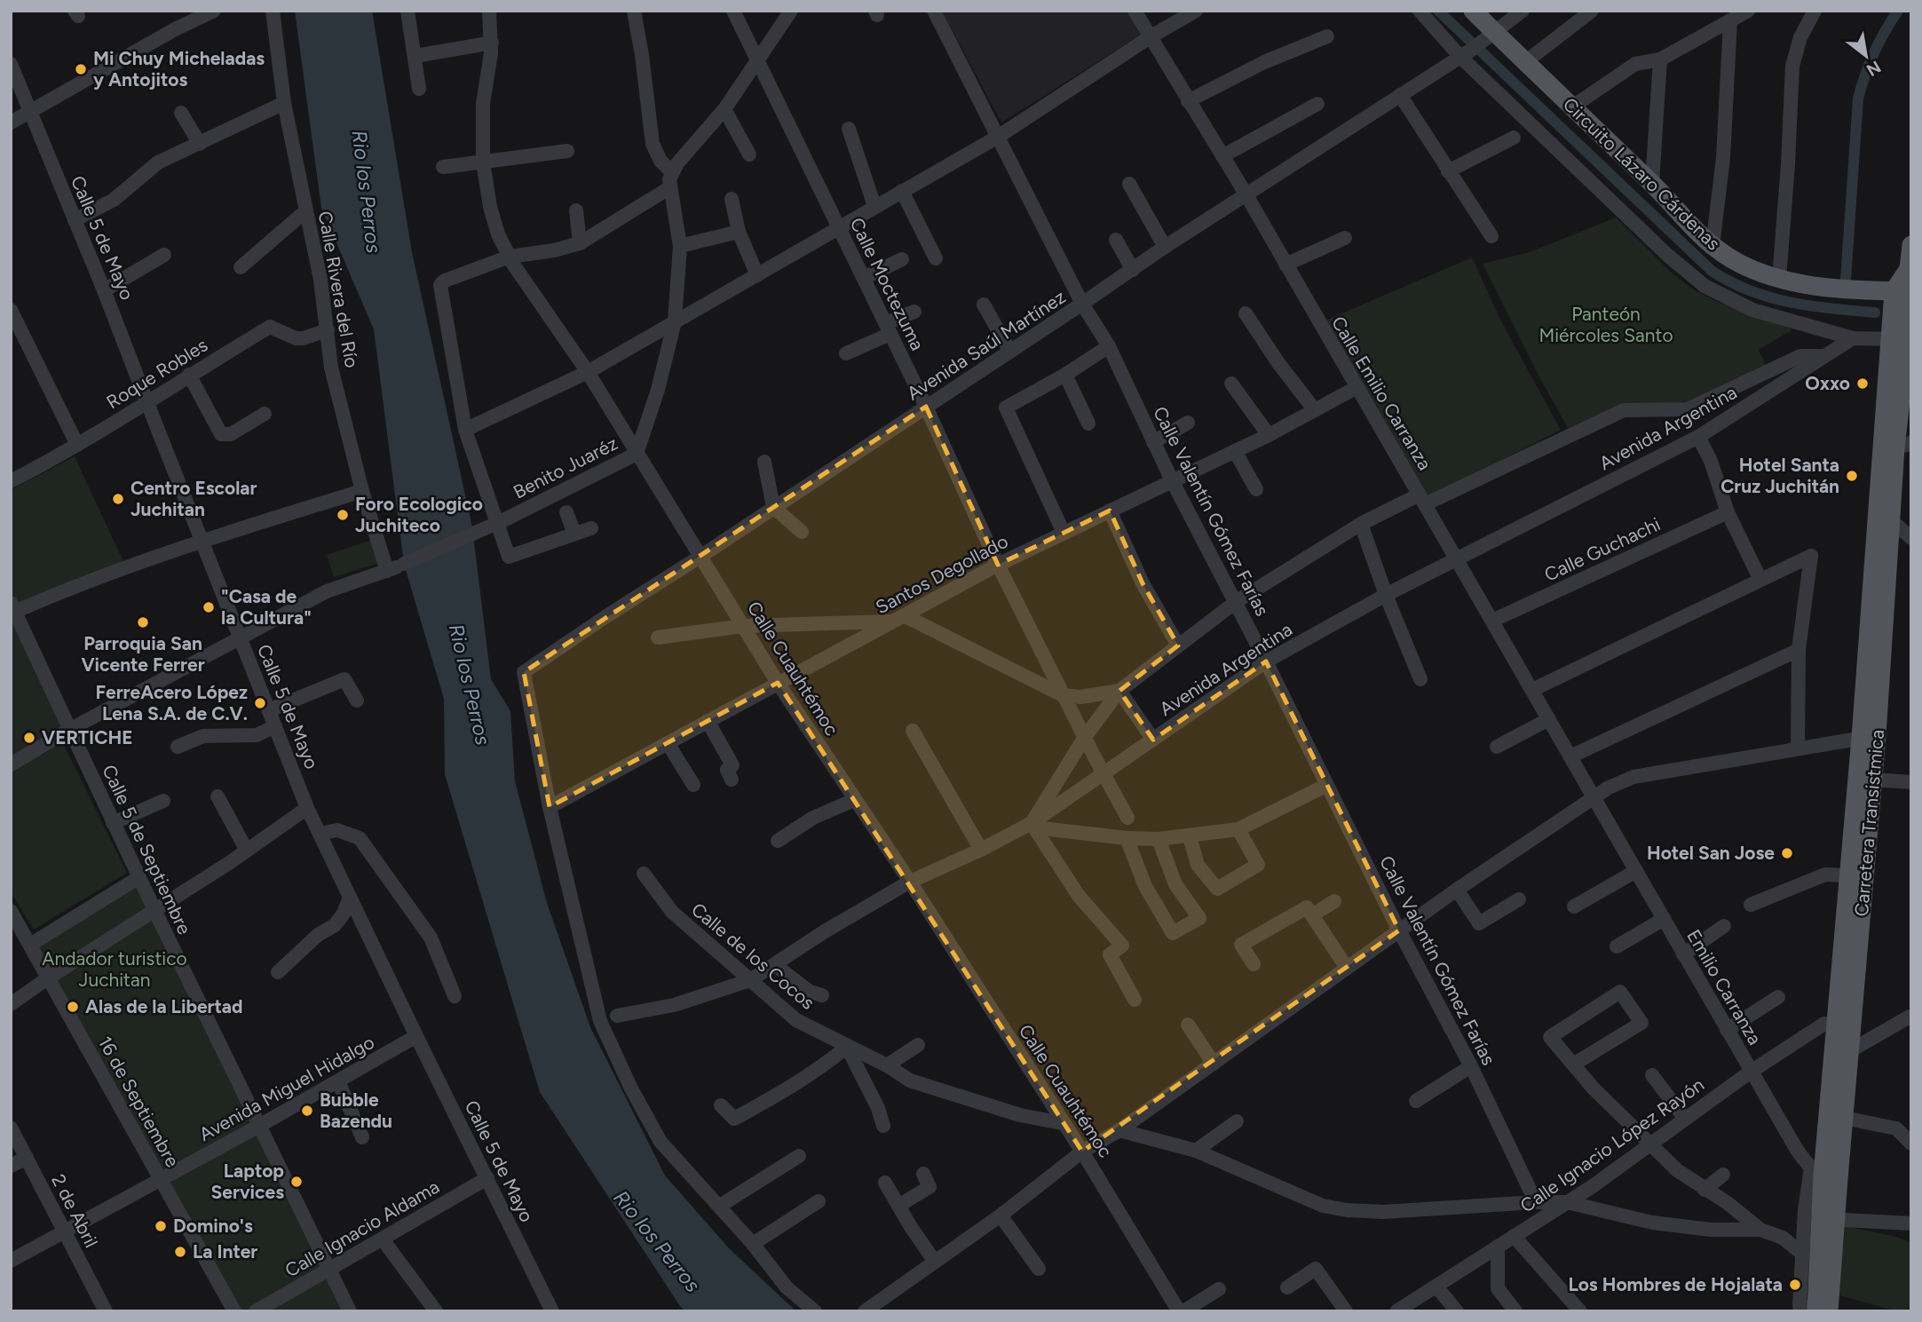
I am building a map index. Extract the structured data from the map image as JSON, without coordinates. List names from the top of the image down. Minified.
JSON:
{"streets":{"main road":["Circuito Lázaro Cárdenas","Carretera Transistmica"],"street":["Calle 5 de Mayo","Calle Moctezuma","Calle Rivera del Río","Avenida Saúl Martínez","Roque Robles","Calle Emilio Carranza","Avenida Argentina","Benito Juaréz","Calle Valentín Gómez Farías","Calle Guchachi","Santos Degollado","Calle Cuauhtémoc","Calle 5 de Septiembre","Calle de los Cocos","Emilio Carranza","Avenida Miguel Hidalgo","16 de Septiembre","Calle Ignacio López Rayón","2 de Abril","Calle Ignacio Aldama"]},"crossings":[["Circuito Lázaro Cárdenas","Avenida Saúl Martínez"],["Circuito Lázaro Cárdenas","Carretera Transistmica"],["Calle 5 de Mayo","Roque Robles"],["Calle 5 de Mayo","Benito Juaréz"],["Calle 5 de Mayo","Avenida Miguel Hidalgo"],["Calle 5 de Mayo","Calle Ignacio Aldama"],["Calle Moctezuma","Avenida Saúl Martínez"],["Calle Moctezuma","Avenida Argentina"],["Calle Moctezuma","Santos Degollado"],["Calle Rivera del Río","Roque Robles"],["Calle Rivera del Río","Benito Juaréz"],["Avenida Saúl Martínez","Calle Emilio Carranza"],["Avenida Saúl Martínez","Calle Valentín Gómez Farías"],["Avenida Saúl Martínez","Santos Degollado"],["Avenida Saúl Martínez","Calle Cuauhtémoc"],["Calle Emilio Carranza","Avenida Argentina"],["Calle Emilio Carranza","Calle Guchachi"],["Calle Emilio Carranza","Santos Degollado"],["Calle Emilio Carranza","Emilio Carranza"],["Avenida Argentina","Calle Valentín Gómez Farías"],["Avenida Argentina","Calle Cuauhtémoc"],["Avenida Argentina","Calle de los Cocos"],["Benito Juaréz","Calle Cuauhtémoc"],["Benito Juaréz","Calle 5 de Septiembre"],["Calle Valentín Gómez Farías","Santos Degollado"],["Santos Degollado","Calle Cuauhtémoc"],["Calle Cuauhtémoc","Calle de los Cocos"],["Carretera Transistmica","Emilio Carranza"],["Carretera Transistmica","Calle Ignacio López Rayón"],["Calle 5 de Septiembre","Avenida Miguel Hidalgo"],["Calle 5 de Septiembre","Calle Ignacio Aldama"],["Emilio Carranza","Calle Ignacio López Rayón"],["Avenida Miguel Hidalgo","16 de Septiembre"],["Avenida Miguel Hidalgo","2 de Abril"]],"water":["Rio los Perros"],"parks":["Panteón Miércoles Santo","Andador turistico Juchitan"],"places":["Mi Chuy Micheladas y Antojitos","Oxxo","Hotel Santa Cruz Juchitán","Centro Escolar Juchitan","Foro Ecologico Juchiteco","\"Casa de la Cultura\"","Parroquia San Vicente Ferrer","FerreAcero López Lena S.A. de C.V.","VERTICHE","Hotel San Jose","Alas de la Libertad","Bubble Bazendu","Laptop Services","Domino's","La Inter","Los Hombres de Hojalata"],"north":"bottom right"}
